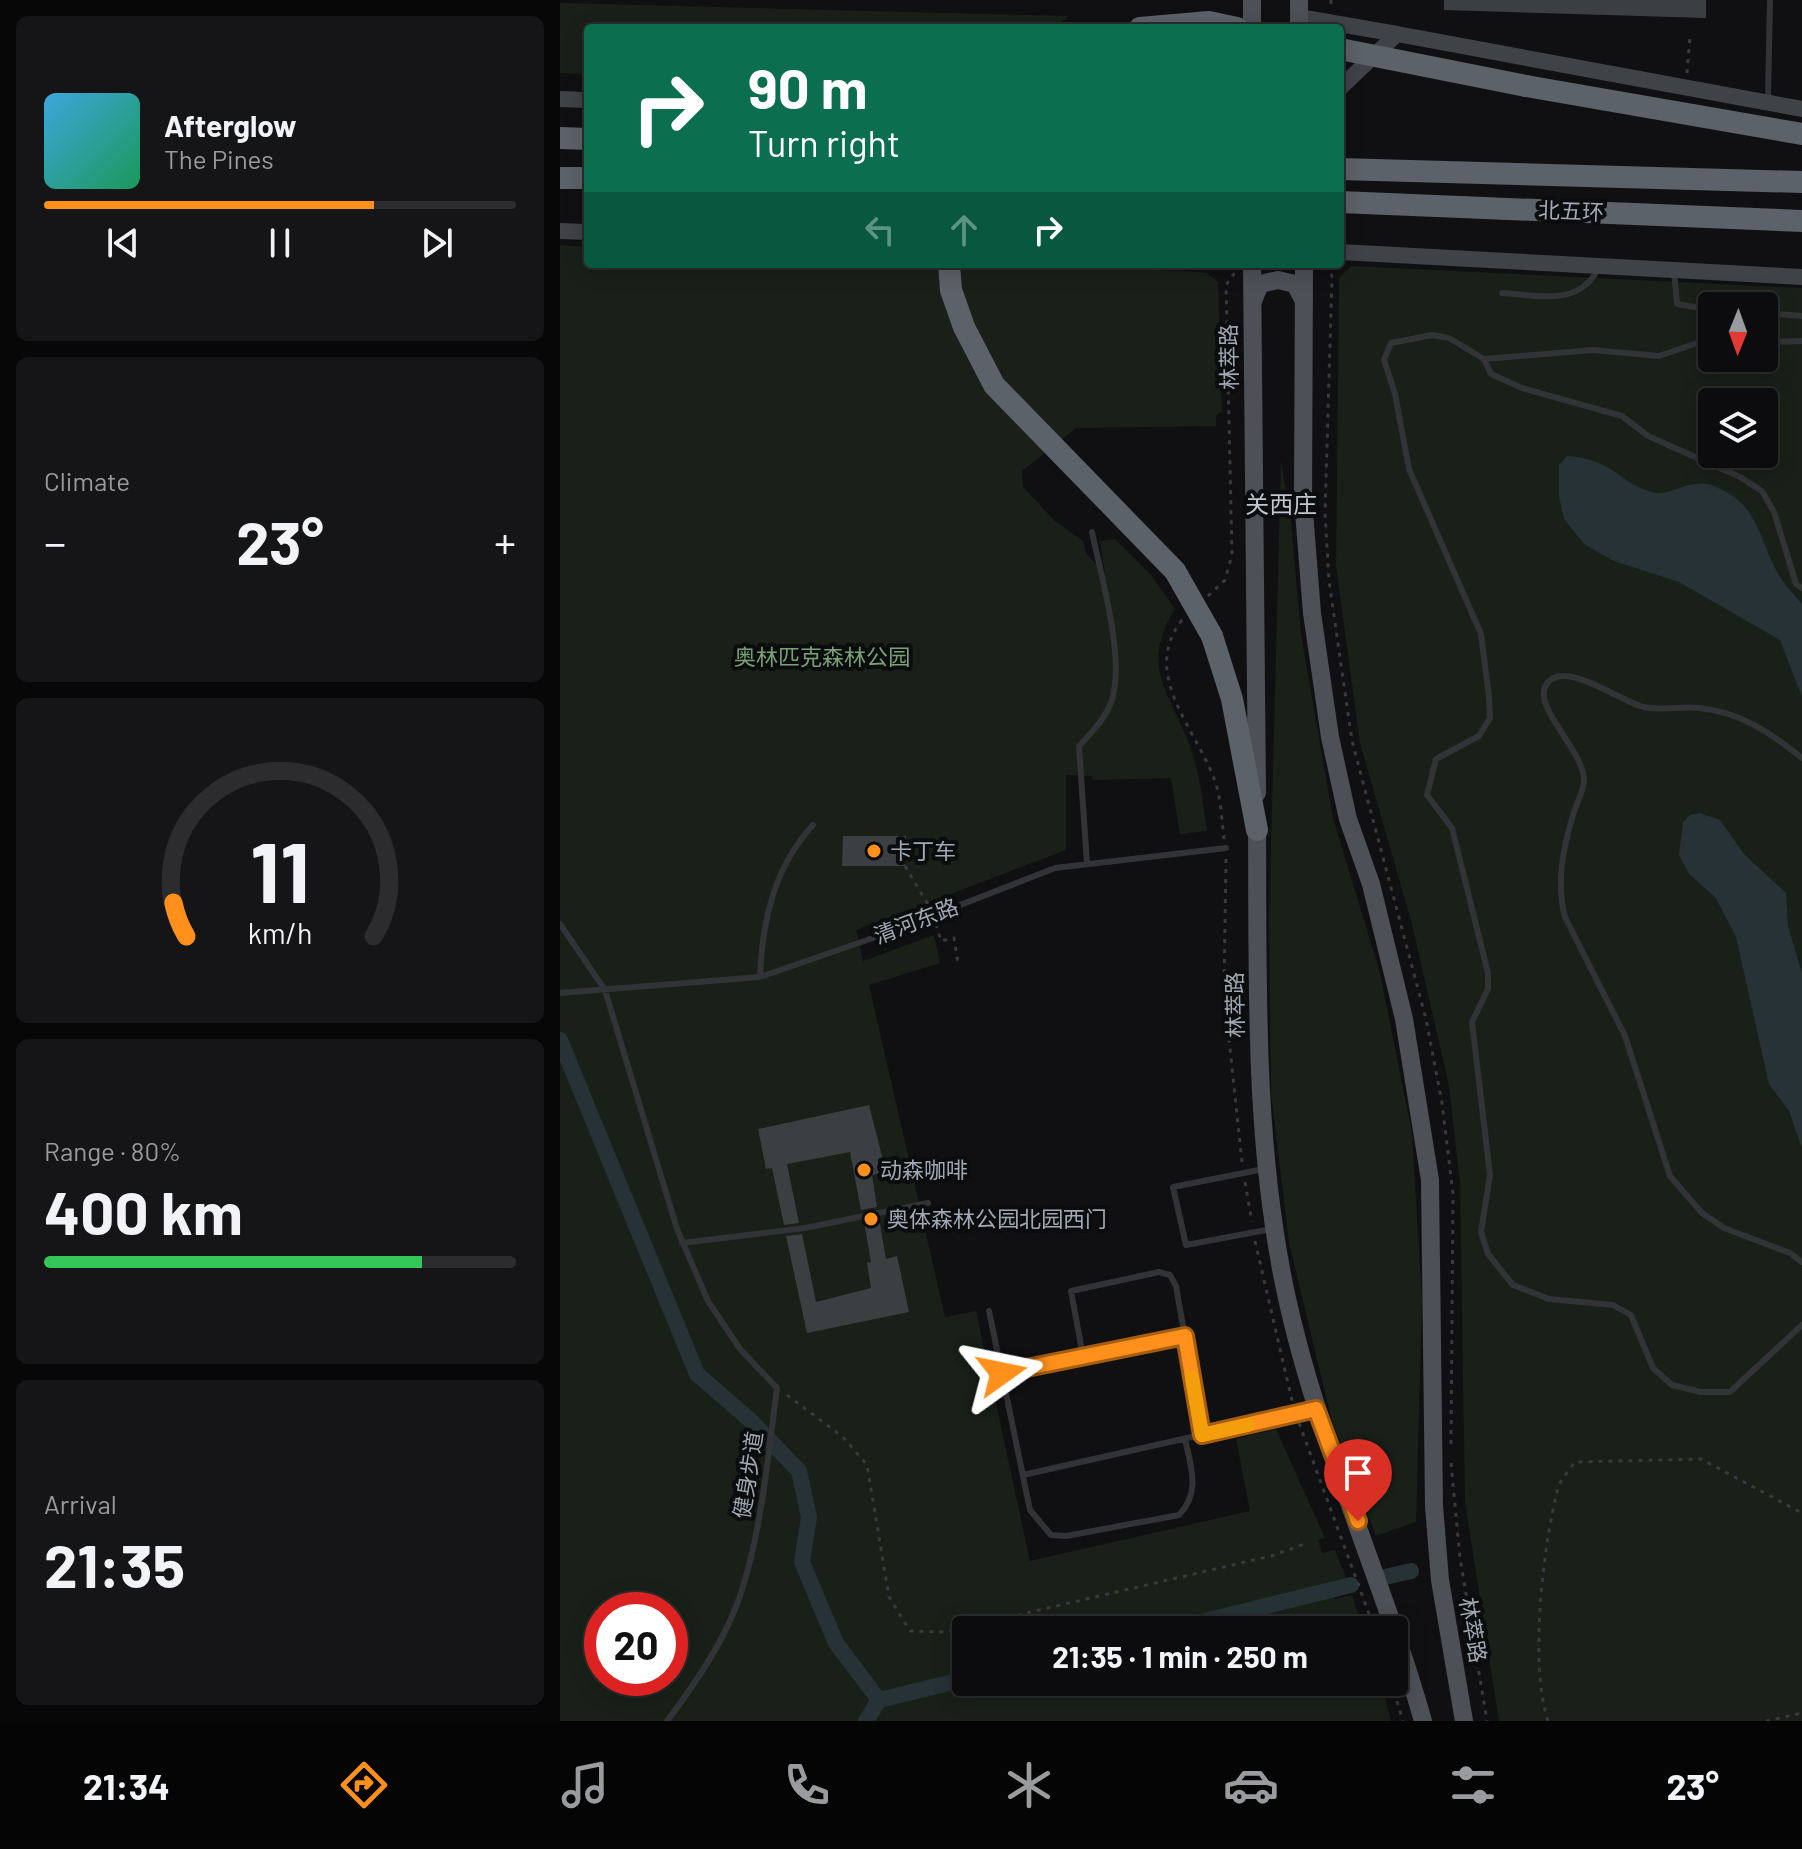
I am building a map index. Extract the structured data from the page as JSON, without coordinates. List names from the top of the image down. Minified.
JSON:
{"streets":{"highway":["北五环"],"main road":["林萃路"],"lane":["清河东路"]},"districts":["关西庄"],"parks":["奥林匹克森林公园"],"places":["卡丁车","动森咖啡","奥体森林公园北园西门"],"north":"bottom","page":{"turn":["90 m","Turn right"],"song":["Afterglow","The Pines"],"tile":["Climate",["Range · 80%","400 km"],["Arrival","21:35"]],"heat":["−","23°","+"],"limit":"20","trip":"21:35 · 1 min · 250 m","tabs":["21:34","23°"],"gauge":["11","km/h"]}}
